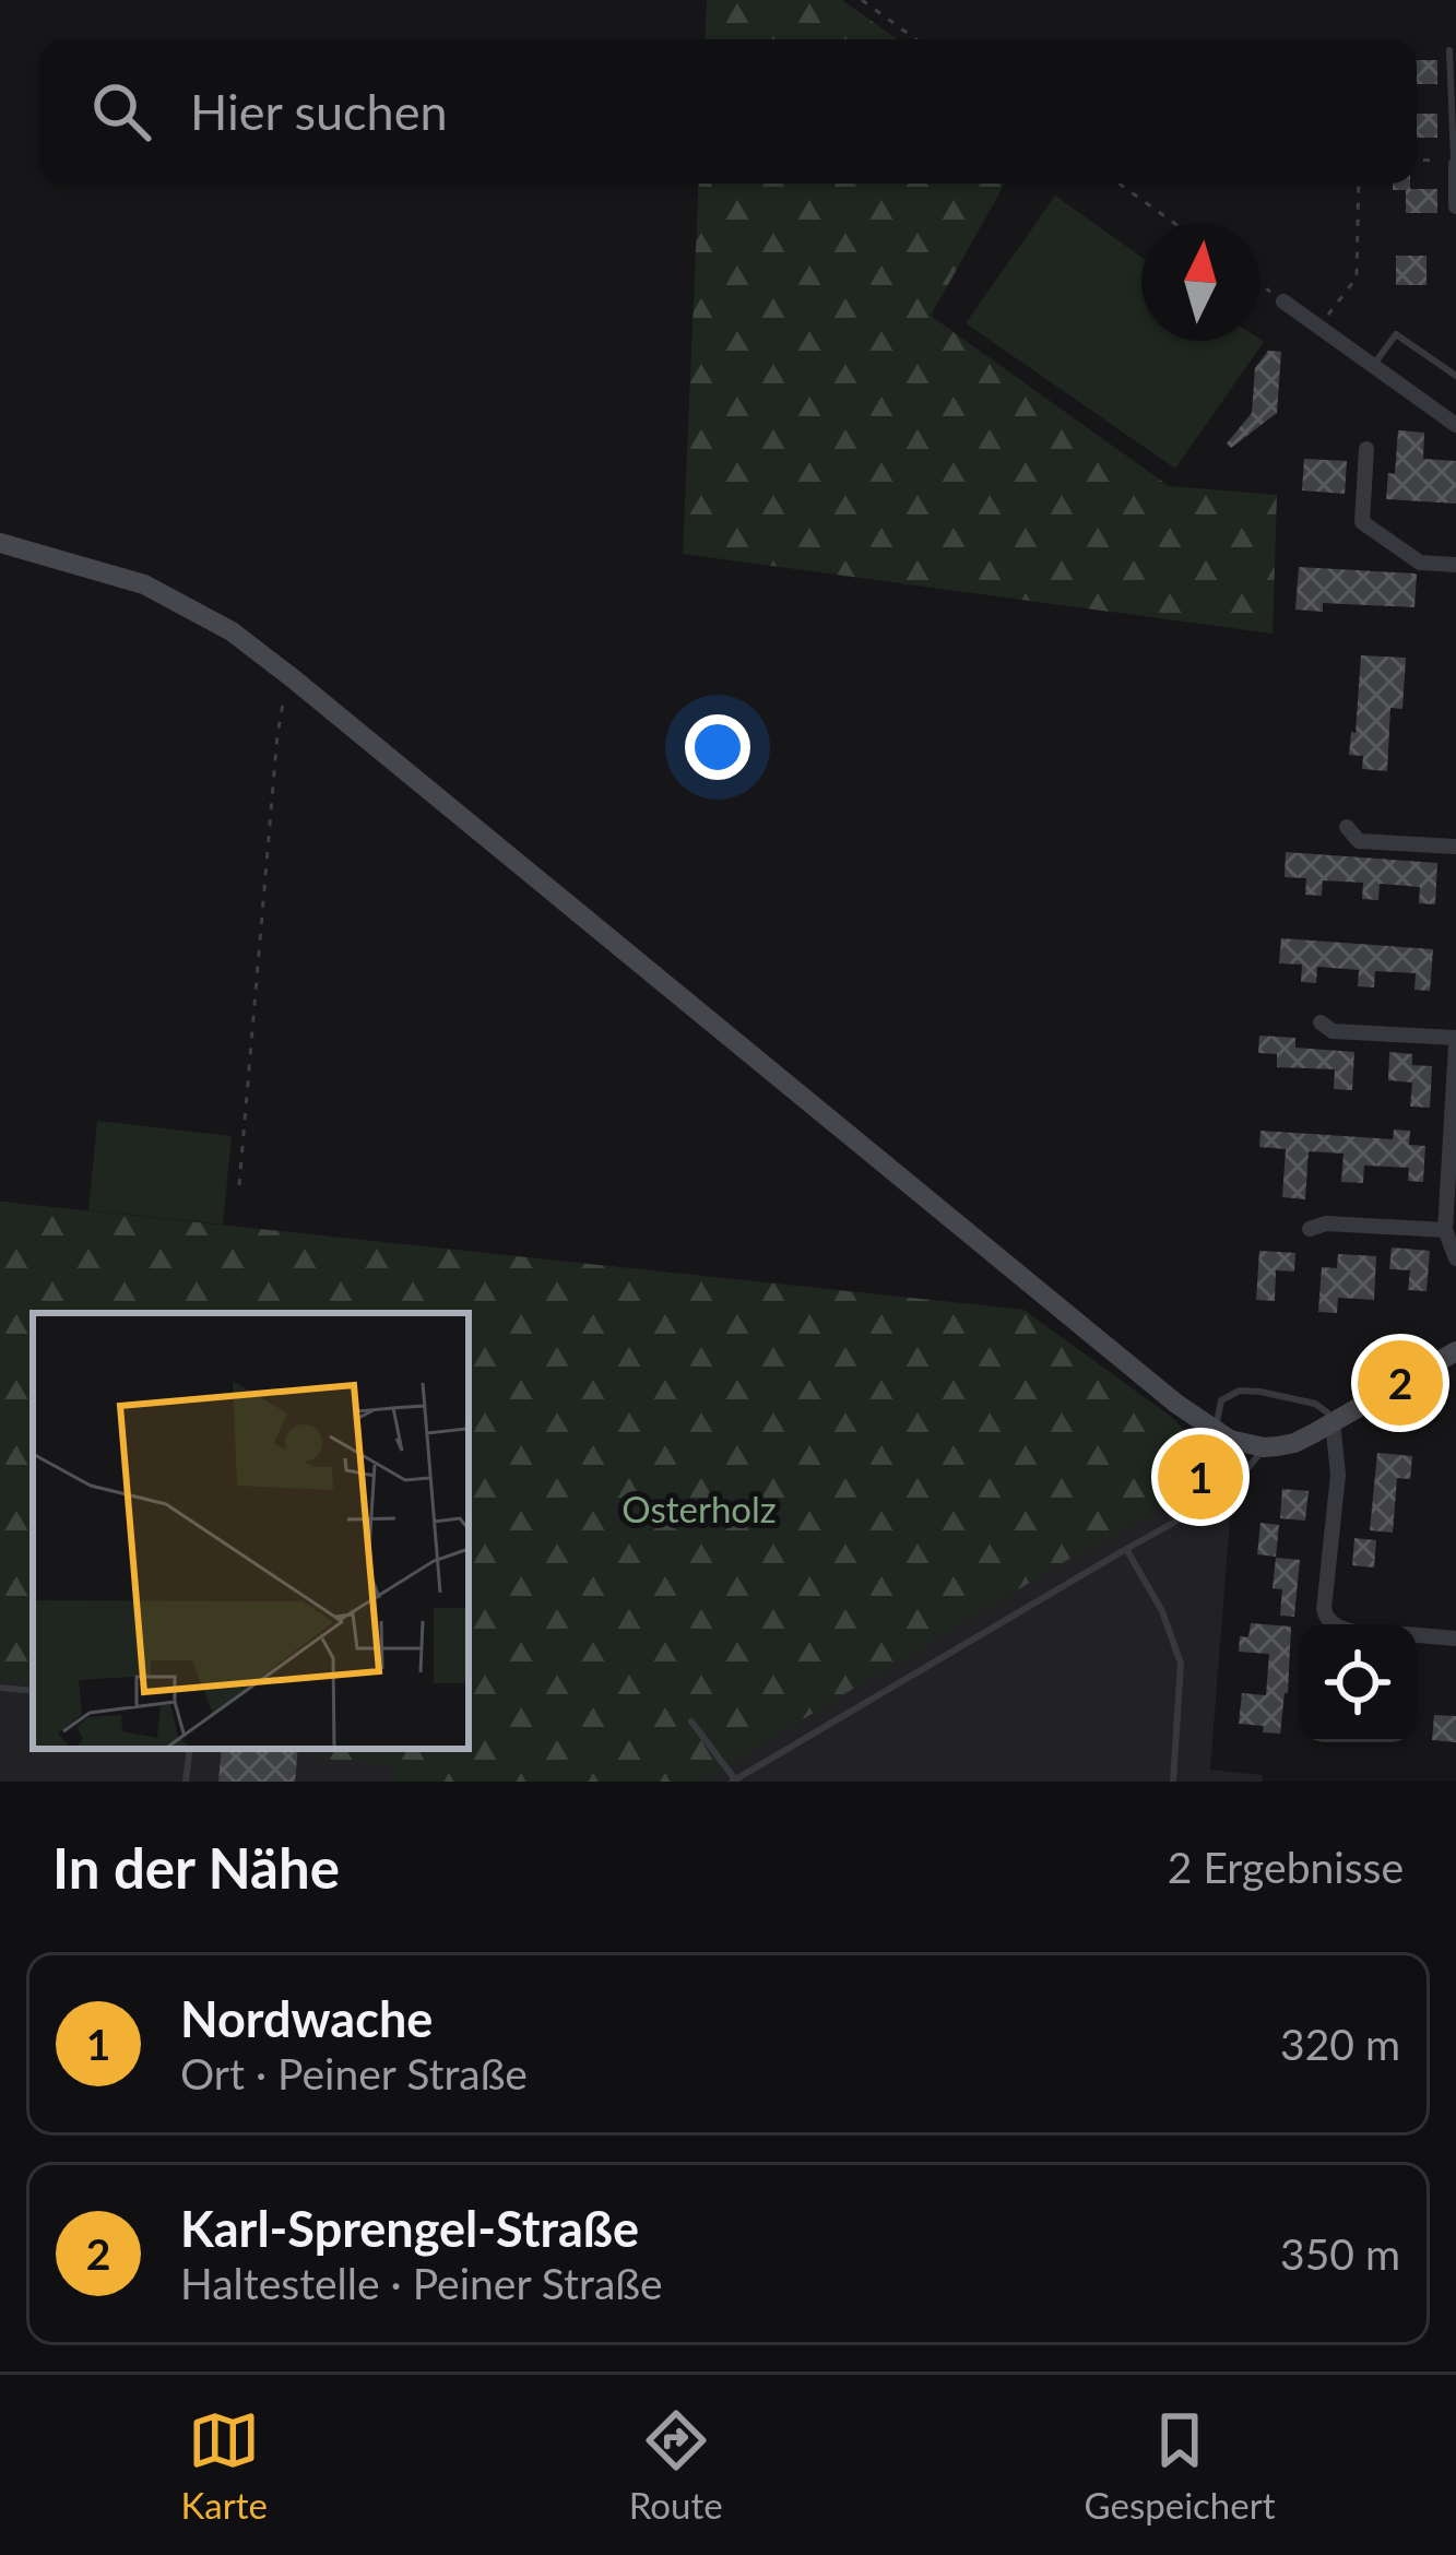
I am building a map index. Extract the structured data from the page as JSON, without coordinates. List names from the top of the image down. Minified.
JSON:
{"parks":["Osterholz"],"north":"top","page":{"search":"Hier suchen","pins":["2","1"],"heading":["In der Nähe","2 Ergebnisse"],"list":[{"mark":"1","name":"Nordwache","note":"Ort · Peiner Straße","value":"320 m"},{"mark":"2","name":"Karl-Sprengel-Straße","note":"Haltestelle · Peiner Straße","value":"350 m"}],"nav":["Karte","Route","Gespeichert"]}}
